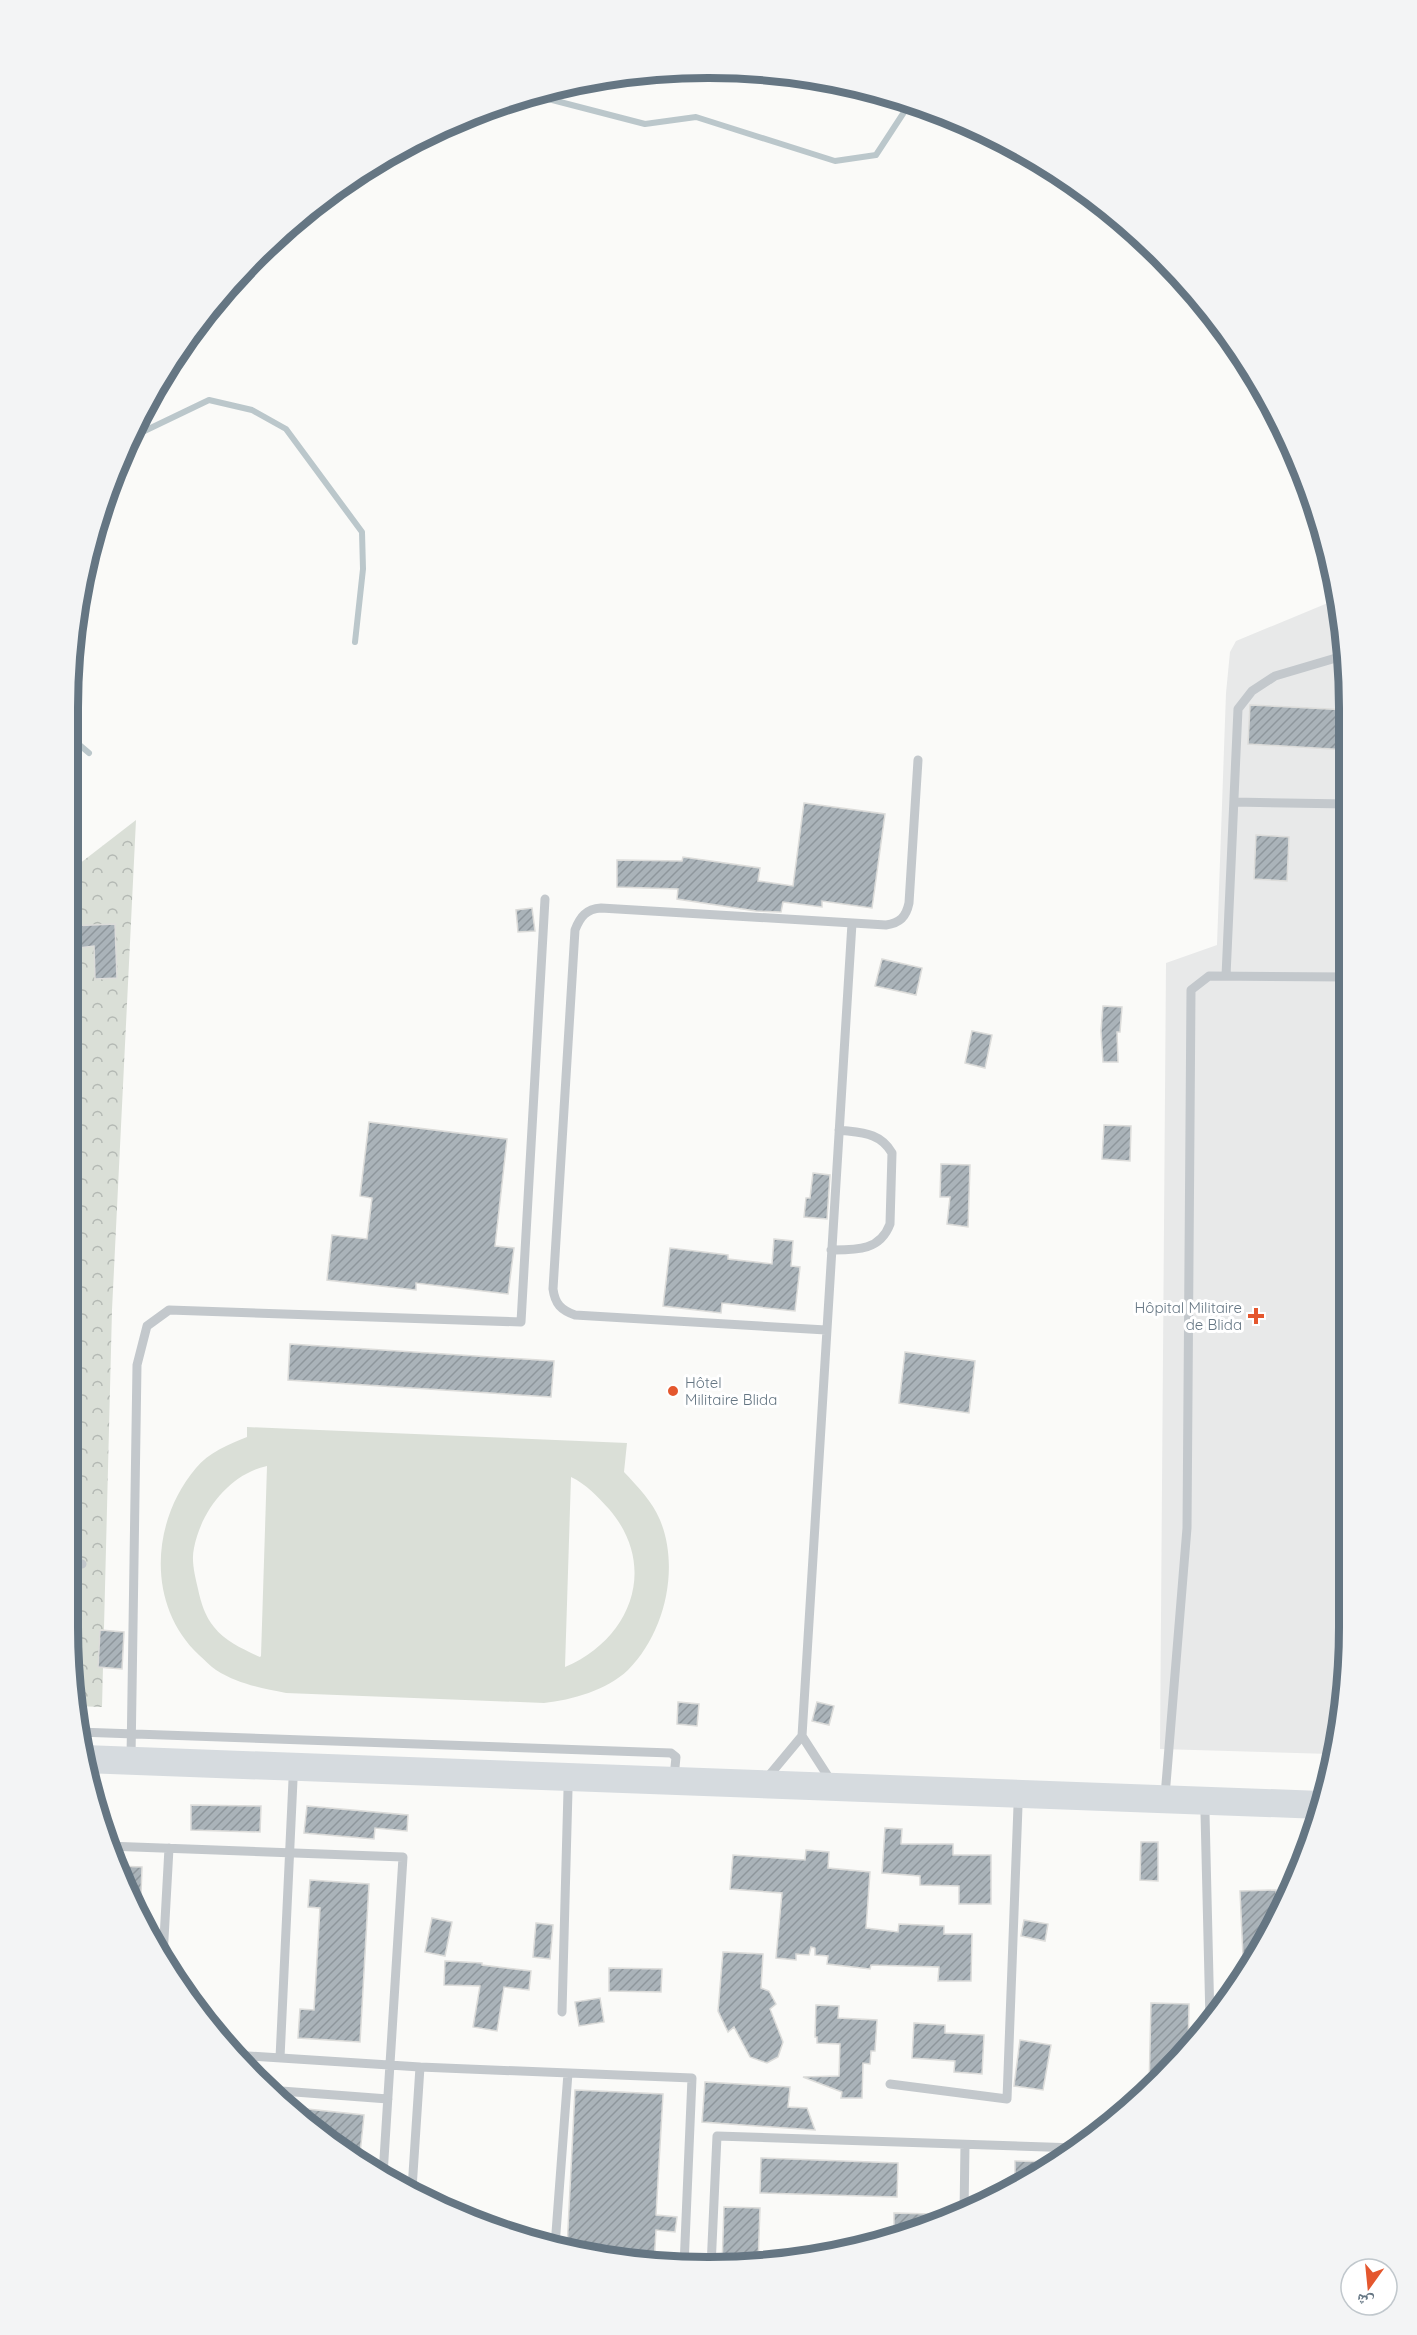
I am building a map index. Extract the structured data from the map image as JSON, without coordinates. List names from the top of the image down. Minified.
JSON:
{"places":{"health":["Hôpital Militaire de Blida"],"other":["Hôtel Militaire Blida"]},"north":"bottom"}
